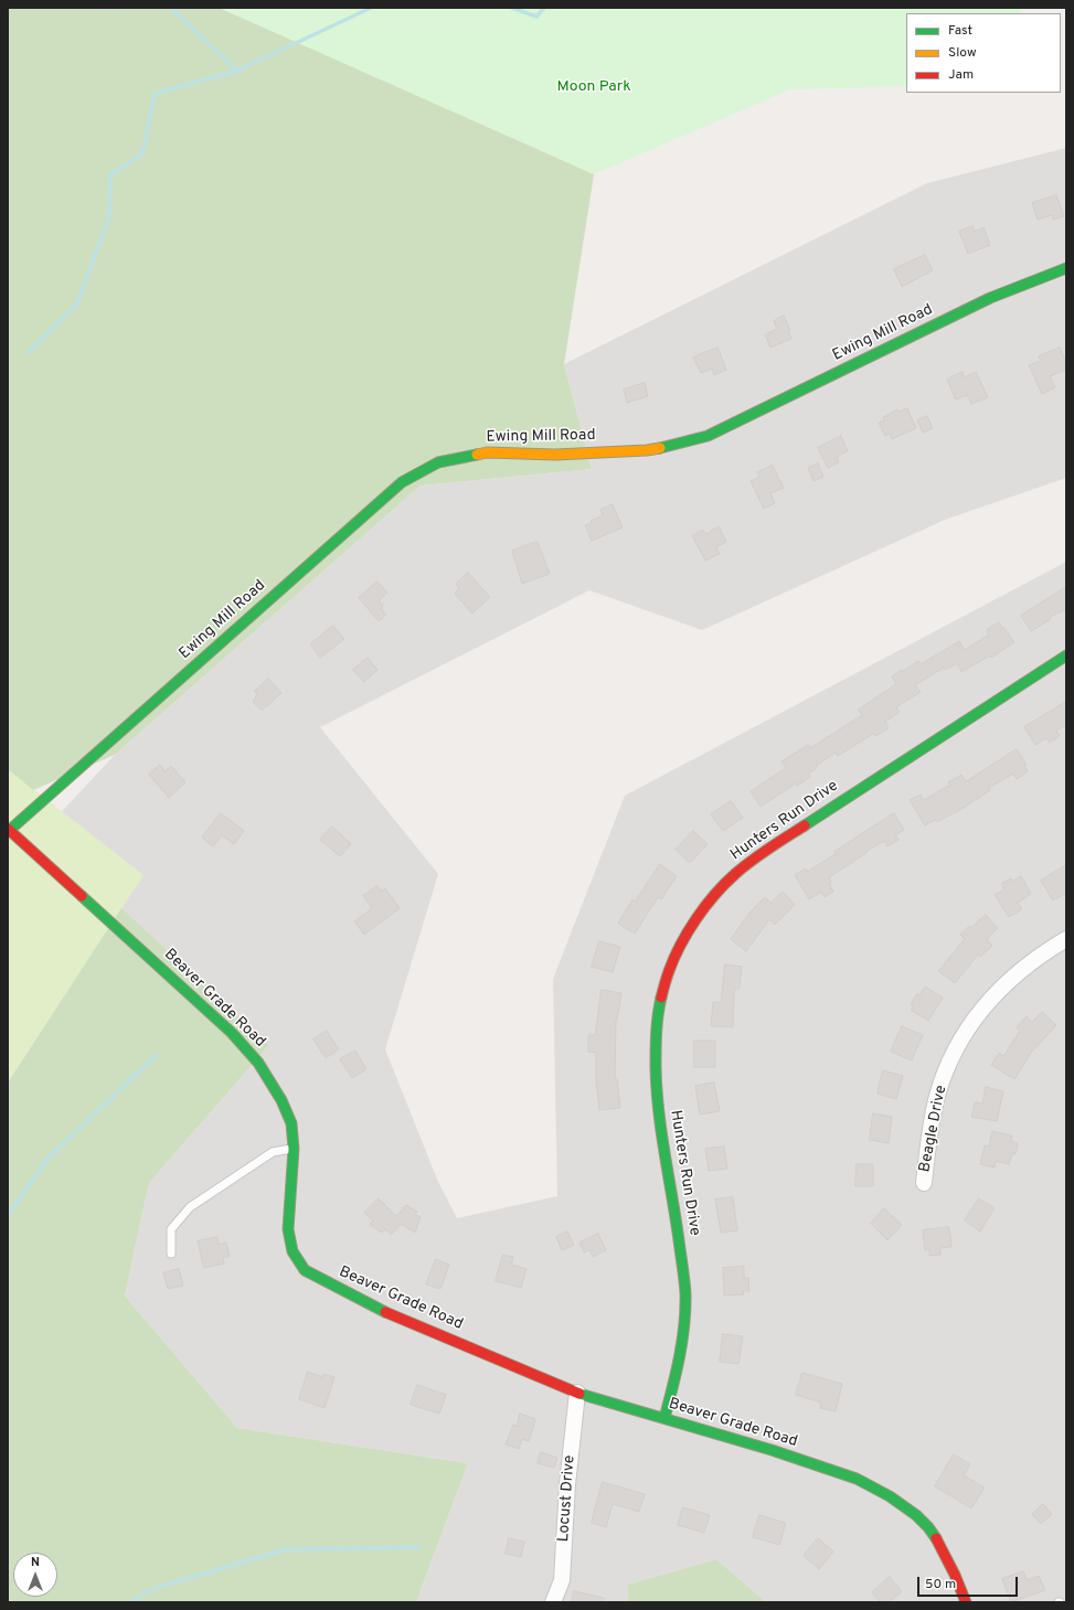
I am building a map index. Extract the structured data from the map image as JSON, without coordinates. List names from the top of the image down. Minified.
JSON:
{"streets":{"street":["Ewing Mill Road","Hunters Run Drive","Beaver Grade Road","Beagle Drive","Locust Drive"]},"crossings":[["Ewing Mill Road","Beaver Grade Road"],["Hunters Run Drive","Beaver Grade Road"],["Beaver Grade Road","Locust Drive"]],"parks":["Moon Park"],"legend":["Fast","Slow","Jam"],"scale_bar":"50 m","north":"top"}
